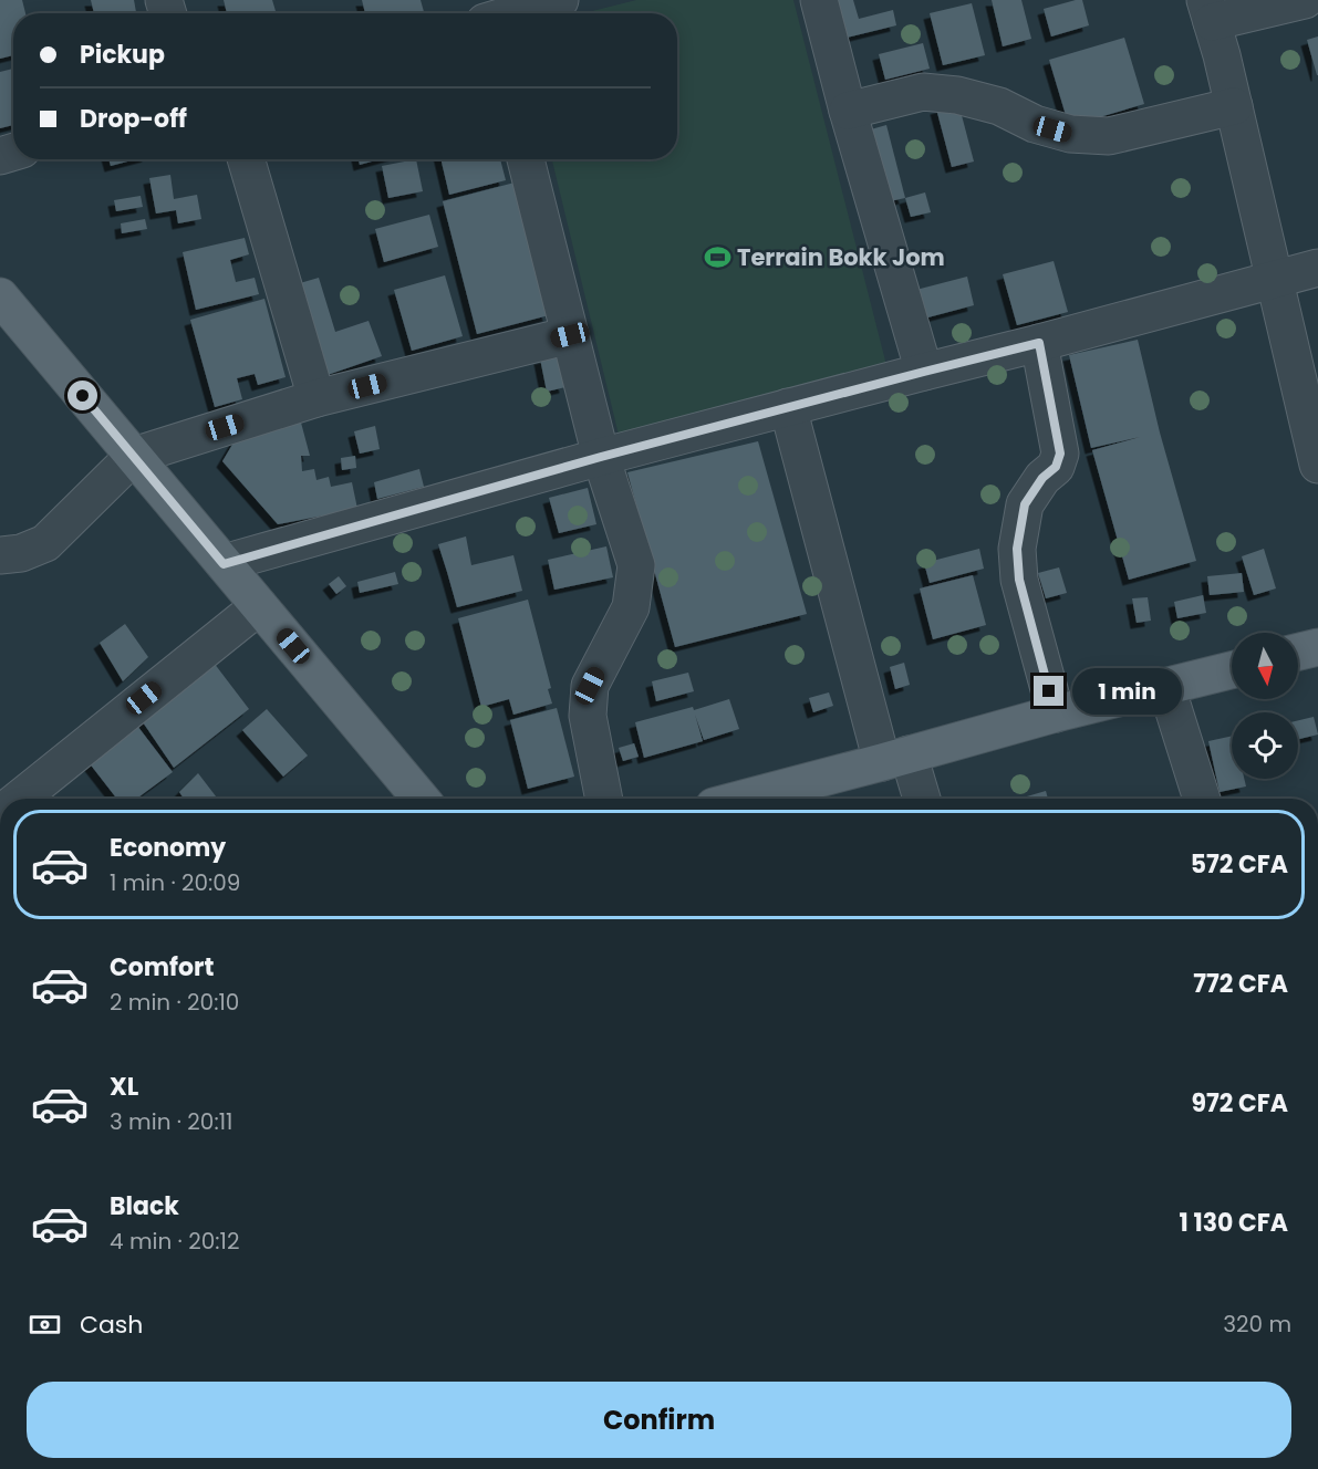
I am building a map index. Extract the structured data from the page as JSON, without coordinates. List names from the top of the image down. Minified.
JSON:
{"places":{"sports":["Terrain Bokk Jom"]},"north":"bottom","page":{"banner":["Pickup","Drop-off"],"bubble":"1 min","list":[{"name":"Economy","note":"1 min · 20:09","value":"572 CFA"},{"name":"Comfort","note":"2 min · 20:10","value":"772 CFA"},{"name":"XL","note":"3 min · 20:11","value":"972 CFA"},{"name":"Black","note":"4 min · 20:12","value":"1 130 CFA"}],"pay":["Cash","320 m"],"buttons":"Confirm"}}
